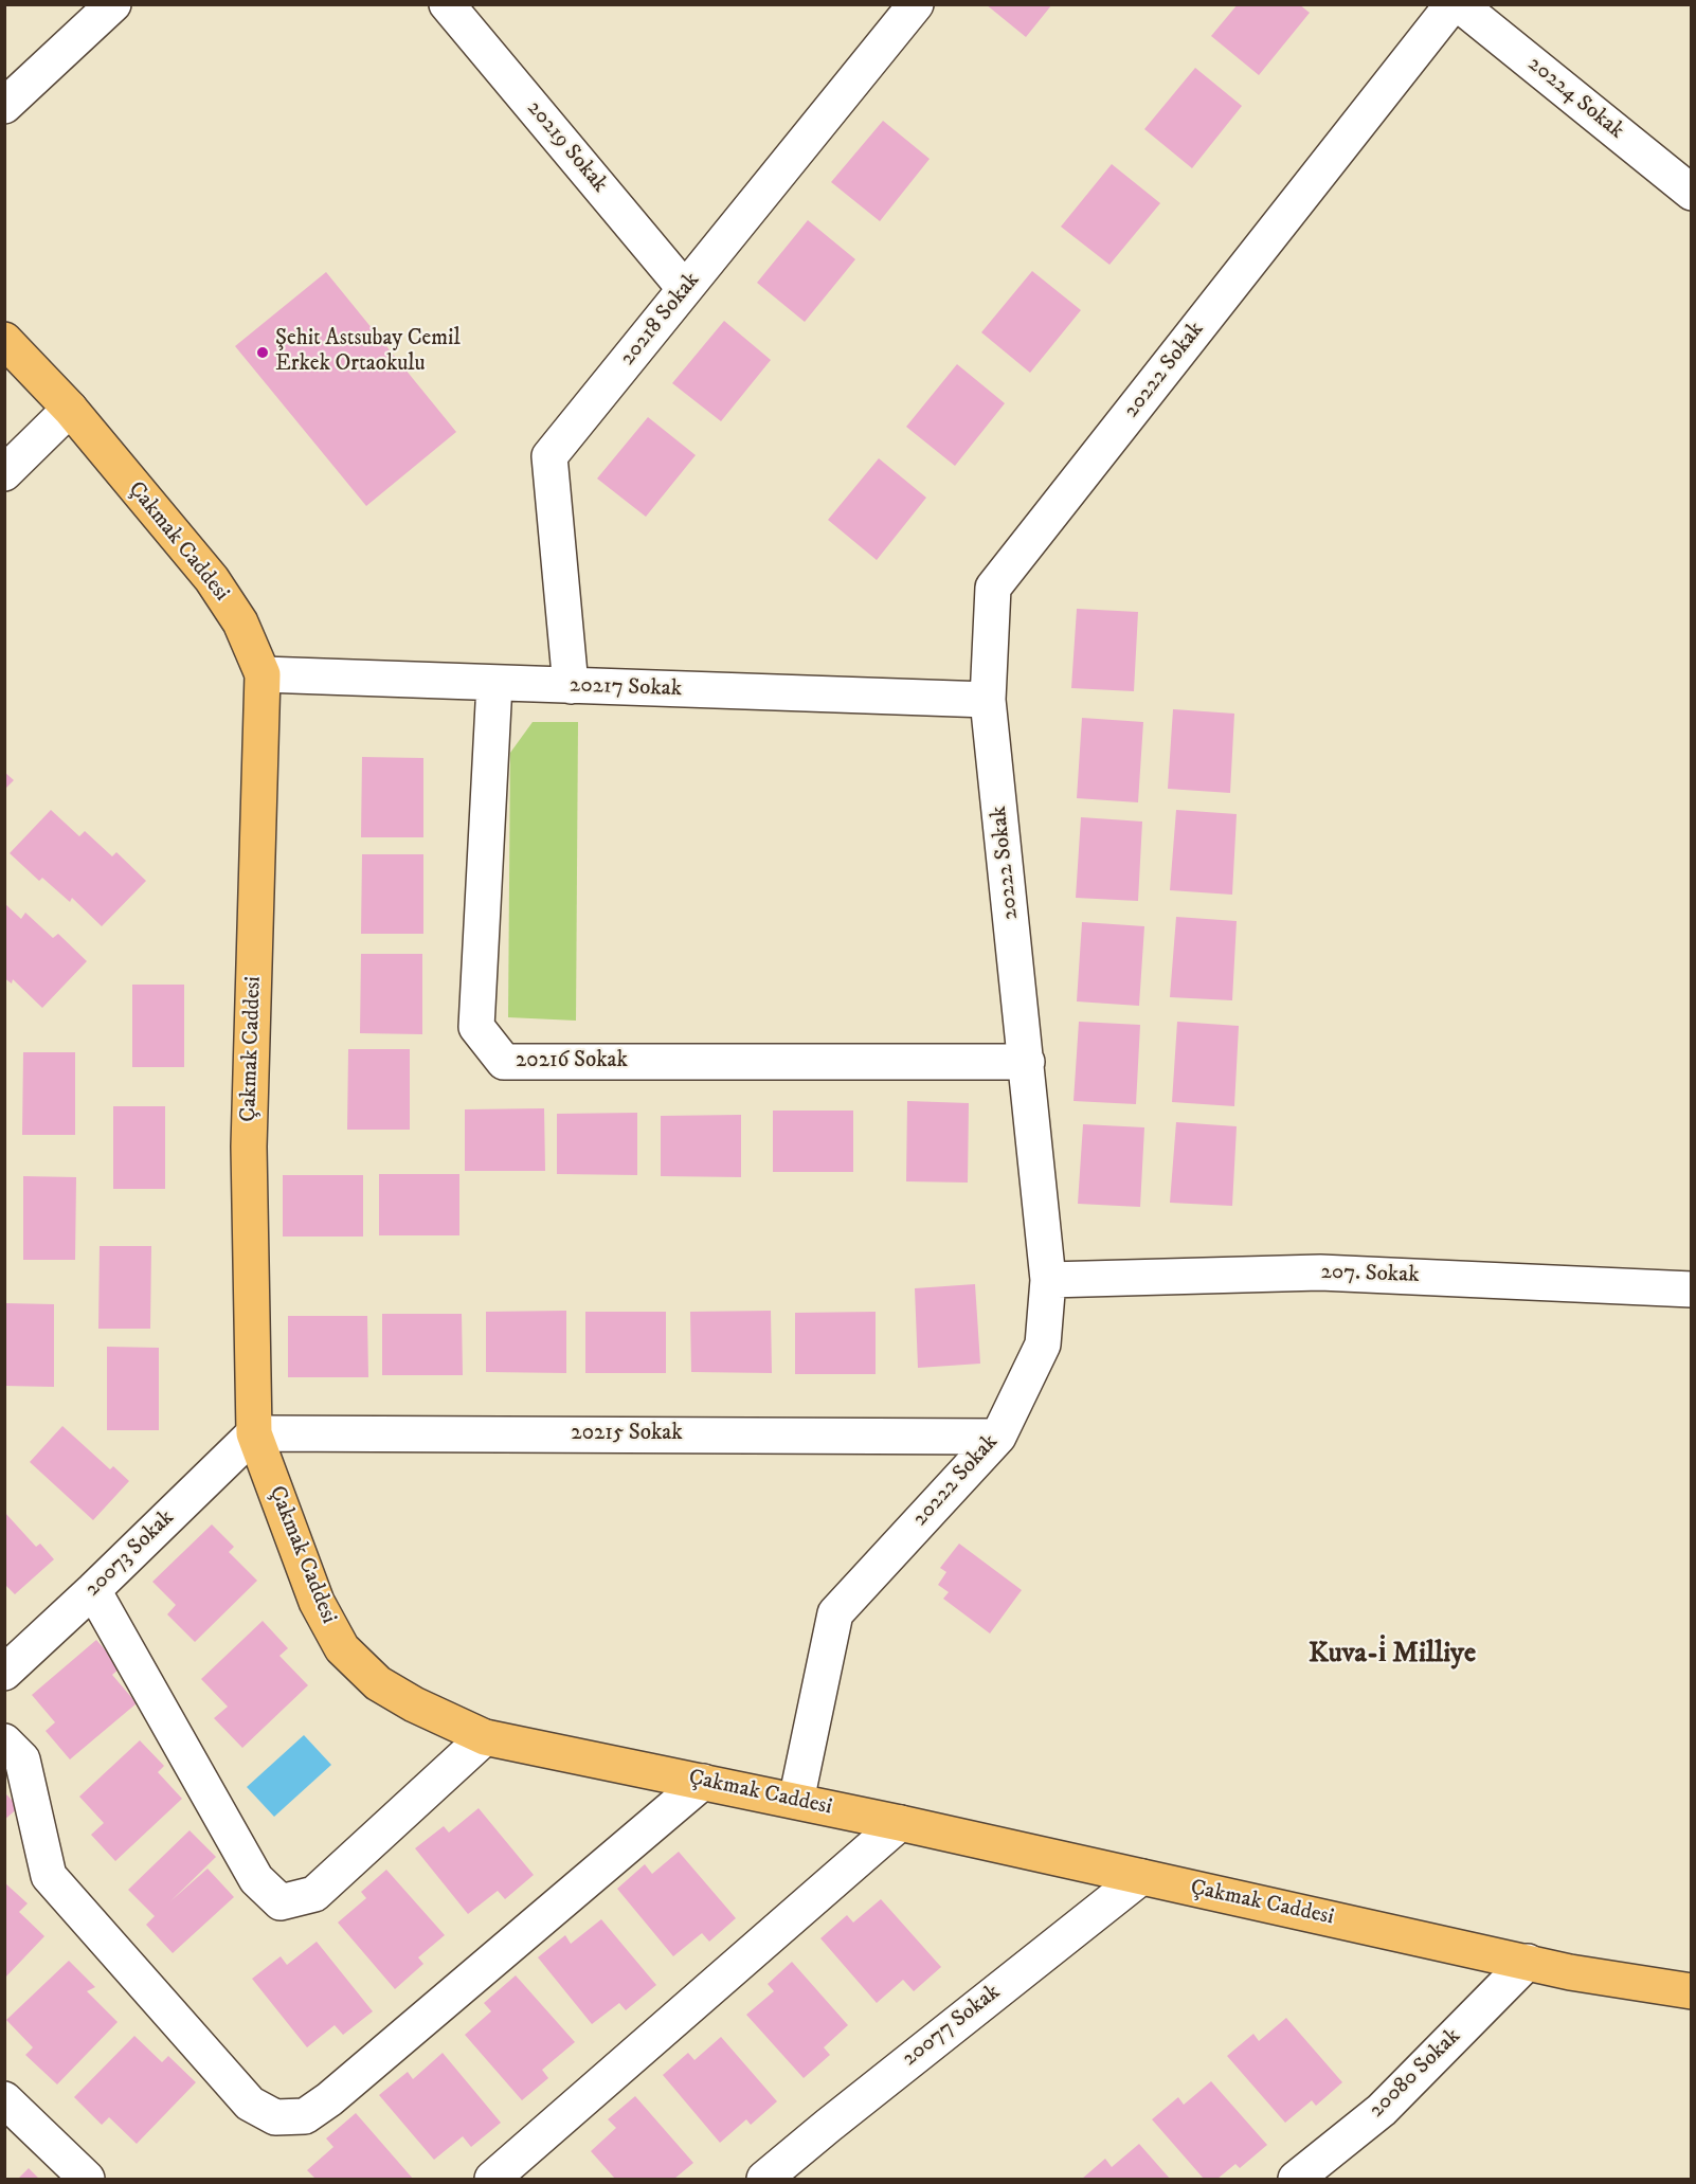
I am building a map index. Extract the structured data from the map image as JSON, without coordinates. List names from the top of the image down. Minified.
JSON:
{"streets":{"main road":["Çakmak Caddesi"],"street":["20224 Sokak","20219 Sokak","20218 Sokak","20222 Sokak","20217 Sokak","20216 Sokak","207. Sokak","20215 Sokak","20073 Sokak","20077 Sokak","20080 Sokak"]},"crossings":[["20219 Sokak","20218 Sokak"],["20218 Sokak","20217 Sokak"],["20222 Sokak","Çakmak Caddesi"],["20222 Sokak","20217 Sokak"],["20222 Sokak","20216 Sokak"],["20222 Sokak","207. Sokak"],["20222 Sokak","20215 Sokak"],["Çakmak Caddesi","20217 Sokak"],["Çakmak Caddesi","20215 Sokak"],["Çakmak Caddesi","20073 Sokak"],["Çakmak Caddesi","20077 Sokak"],["Çakmak Caddesi","20080 Sokak"],["20217 Sokak","20216 Sokak"],["20215 Sokak","20073 Sokak"]],"districts":["Kuva-i̇ Milliye"],"places":["Şehit Astsubay Cemil Erkek Ortaokulu"]}
